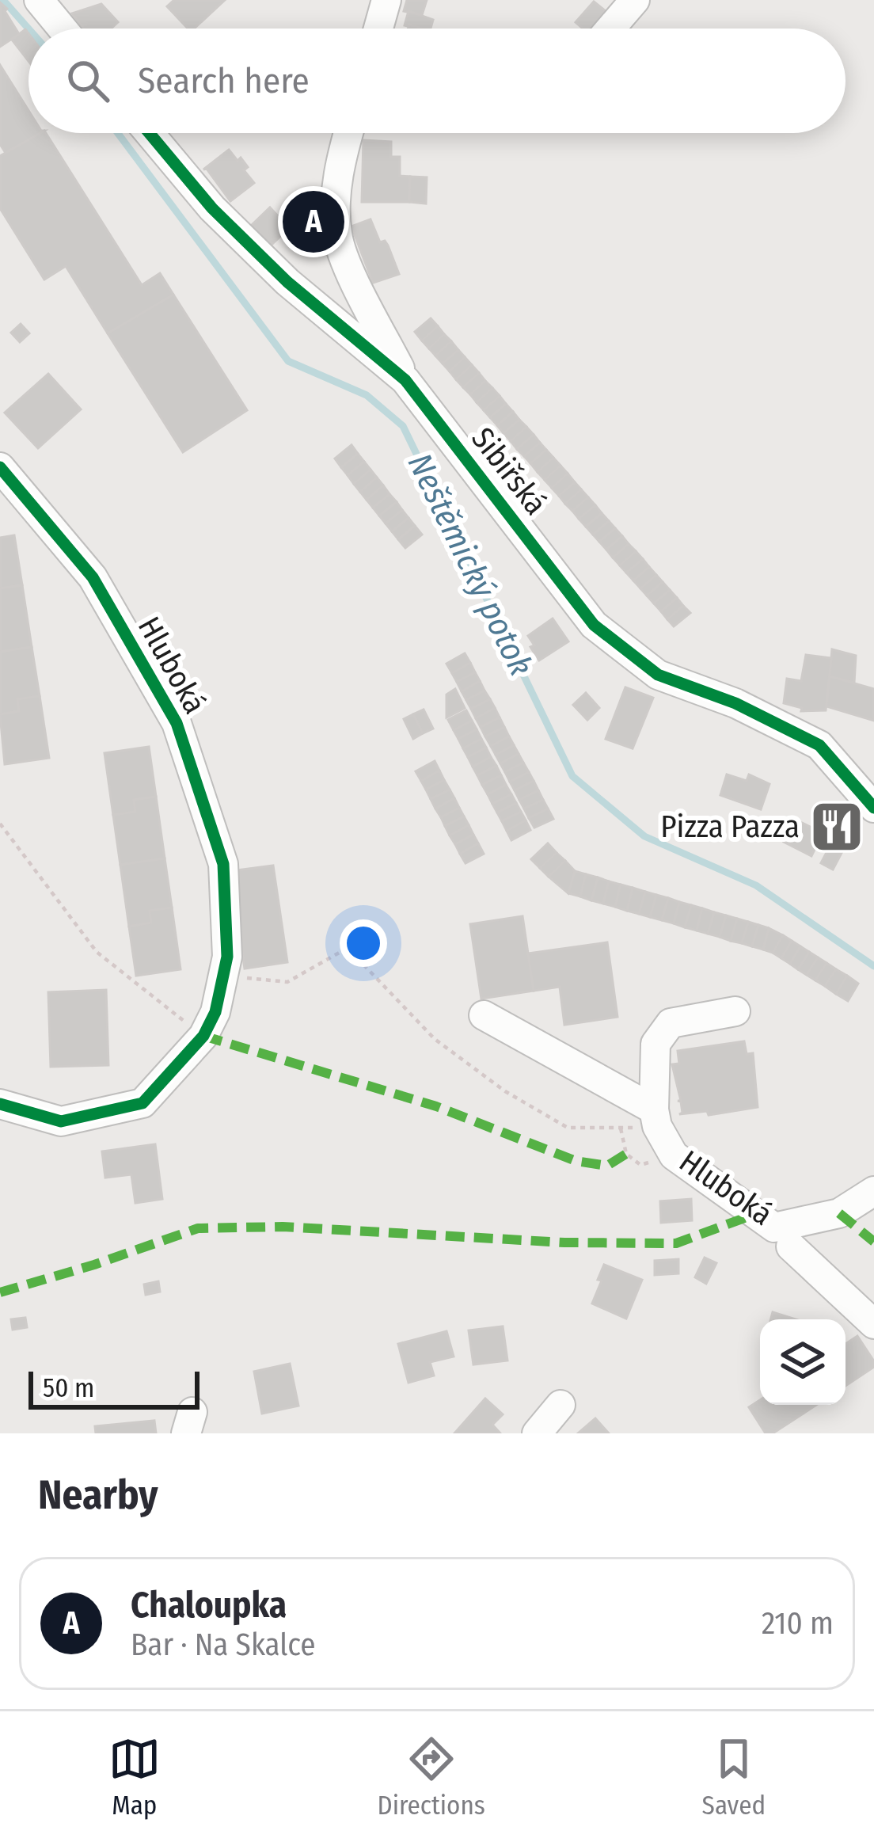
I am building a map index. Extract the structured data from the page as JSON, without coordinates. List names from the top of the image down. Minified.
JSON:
{"streets":{"street":["Sibiřská","Hluboká"]},"water":["Neštěmický potok"],"places":{"restaurant":["Pizza Pazza"]},"scale_bar":"50 m","page":{"search":"Search here","pins":"A","scale":"50 m","heading":"Nearby","list":[{"mark":"A","name":"Chaloupka","note":"Bar · Na Skalce","value":"210 m"}],"nav":["Map","Directions","Saved"]}}
